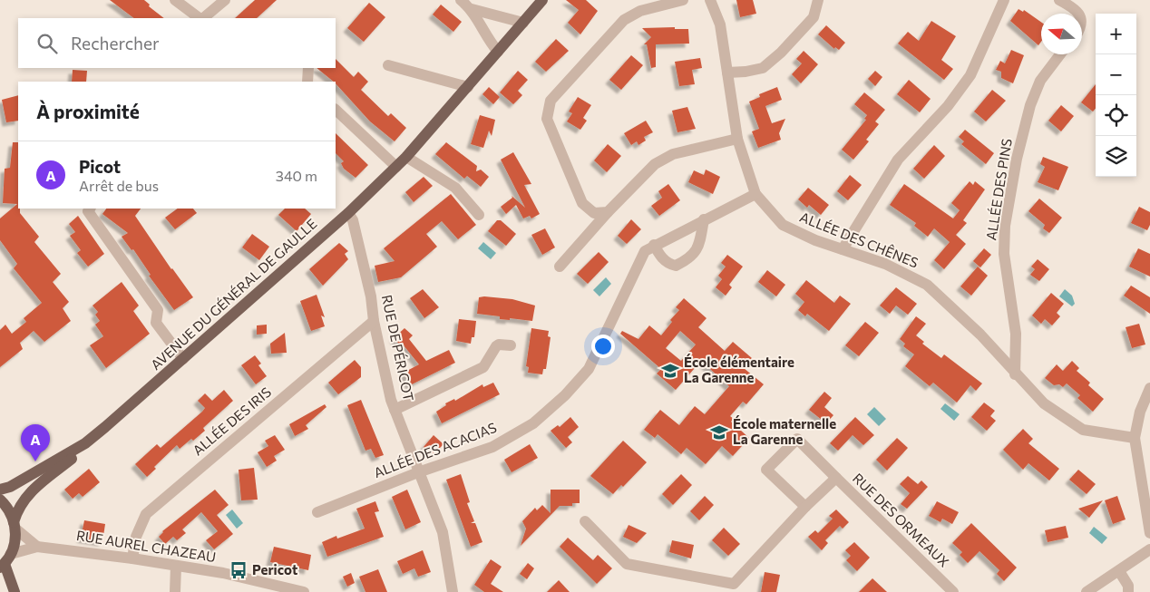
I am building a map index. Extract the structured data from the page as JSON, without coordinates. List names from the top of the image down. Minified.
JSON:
{"streets":{"main road":["AVENUE DU GÉNÉRAL DE GAULLE"],"street":["ALLÉE DES PINS","ALLÉE DES CHÊNES","RUE DE PÉRICOT","ALLÉE DES IRIS","ALLÉE DES ACACIAS","RUE DES ORMEAUX","RUE AUREL CHAZEAU"]},"crossings":[["ALLÉE DES PINS","ALLÉE DES CHÊNES"],["ALLÉE DES CHÊNES","ALLÉE DES ACACIAS"],["AVENUE DU GÉNÉRAL DE GAULLE","RUE DE PÉRICOT"],["AVENUE DU GÉNÉRAL DE GAULLE","RUE AUREL CHAZEAU"],["RUE DE PÉRICOT","ALLÉE DES IRIS"],["RUE DE PÉRICOT","ALLÉE DES ACACIAS"],["ALLÉE DES IRIS","RUE AUREL CHAZEAU"]],"places":{"school or university":["École élémentaire La Garenne","École maternelle La Garenne"],"bus stop":["Pericot"]},"north":"left","page":{"map_buttons":["+","−"],"search":"Rechercher","heading":"À proximité","list":[{"mark":"A","name":"Picot","note":"Arrêt de bus","value":"340 m"}],"pins":"A"}}
